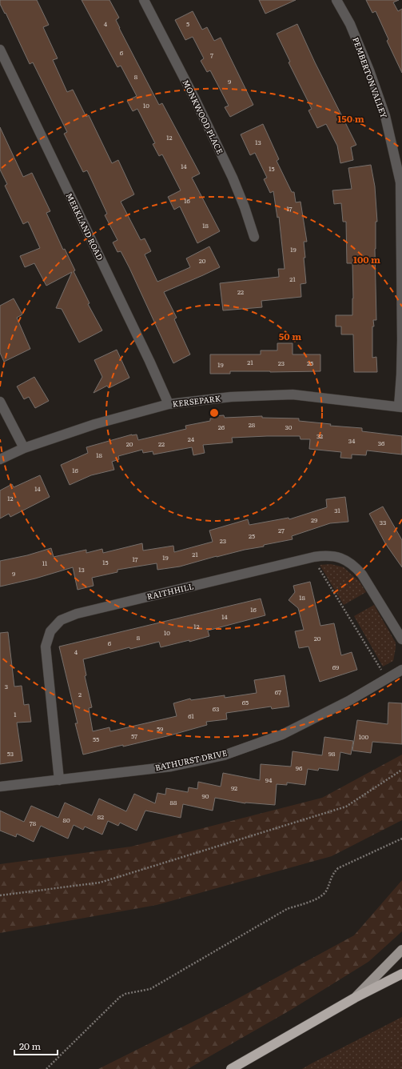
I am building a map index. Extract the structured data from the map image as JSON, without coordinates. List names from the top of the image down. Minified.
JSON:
{"streets":{"street":["PEMBERTON VALLEY","MONKWOOD PLACE","MERKLAND ROAD","KERSEPARK","RAITHHILL","BATHURST DRIVE"]},"crossings":[["PEMBERTON VALLEY","KERSEPARK"],["MERKLAND ROAD","KERSEPARK"],["RAITHHILL","BATHURST DRIVE"]],"house_numbers":["4","5","6","7","8","9","10","12","13","14","15","16","17","18","19","20","21","22","21","23","25","19","28","26","30","32","24","34","36","20","22","18","16","14","12","31","29","33","27","25","23","21","19","17","15","11","13","9","18","16","14","12","10","8","20","6","4","69","3","67","2","65","63","1","61","59","57","100","55","53","98","96","94","92","90","88","82","80","78"],"scale_bar":"20 m","rings":["150 m","100 m","50 m"]}
